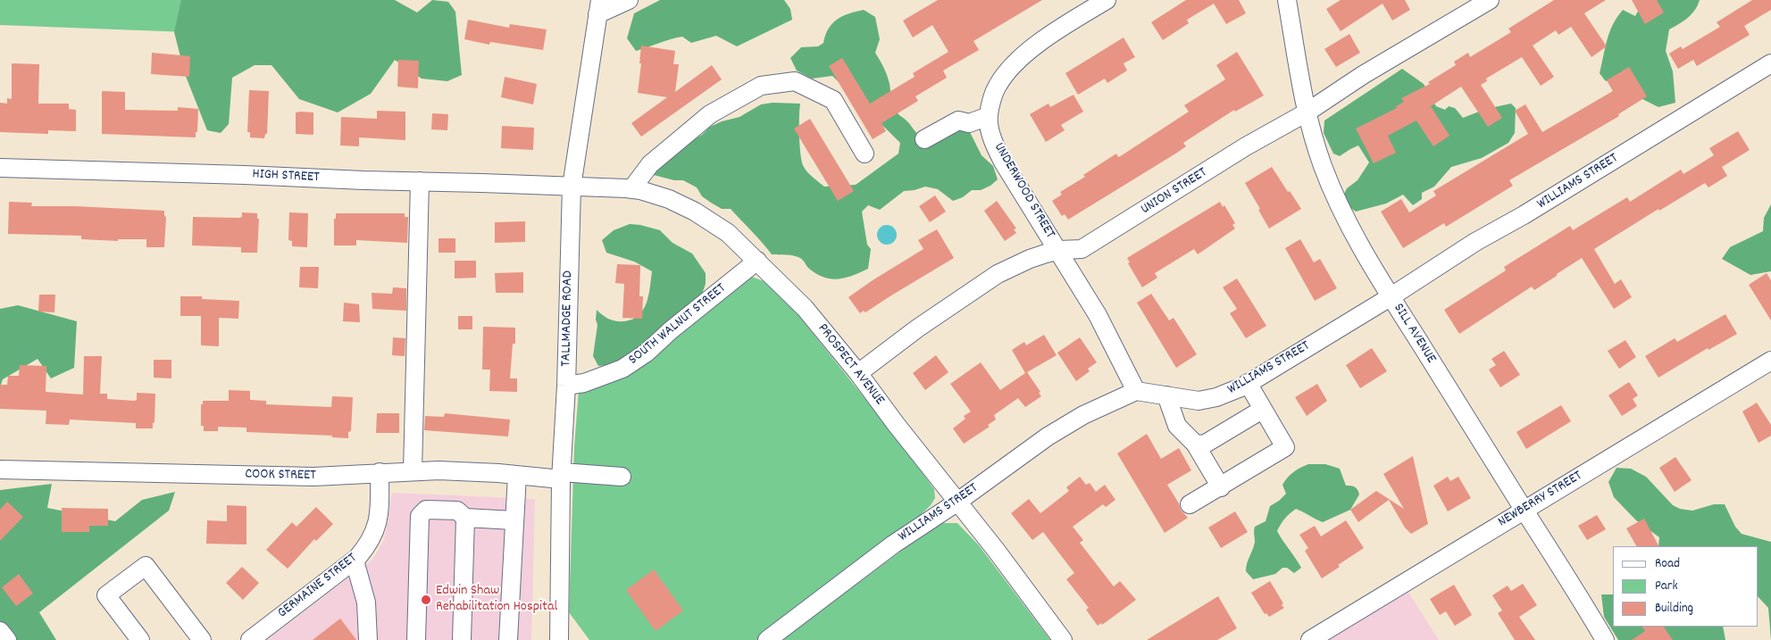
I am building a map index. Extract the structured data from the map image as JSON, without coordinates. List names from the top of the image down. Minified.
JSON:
{"streets":{"street":["HIGH STREET","WILLIAMS STREET","UNDERWOOD STREET","UNION STREET","TALLMADGE ROAD","SOUTH WALNUT STREET","SILL AVENUE","PROSPECT AVENUE","COOK STREET","NEWBERRY STREET","GERMAINE STREET"]},"crossings":[["HIGH STREET","TALLMADGE ROAD"],["HIGH STREET","PROSPECT AVENUE"],["WILLIAMS STREET","UNDERWOOD STREET"],["WILLIAMS STREET","SILL AVENUE"],["WILLIAMS STREET","PROSPECT AVENUE"],["UNDERWOOD STREET","UNION STREET"],["UNION STREET","SILL AVENUE"],["UNION STREET","PROSPECT AVENUE"],["TALLMADGE ROAD","SOUTH WALNUT STREET"],["TALLMADGE ROAD","PROSPECT AVENUE"],["TALLMADGE ROAD","COOK STREET"],["SOUTH WALNUT STREET","PROSPECT AVENUE"],["SILL AVENUE","NEWBERRY STREET"],["COOK STREET","GERMAINE STREET"]],"places":["Edwin Shaw Rehabilitation Hospital"],"legend":["Road","Park","Building"]}
